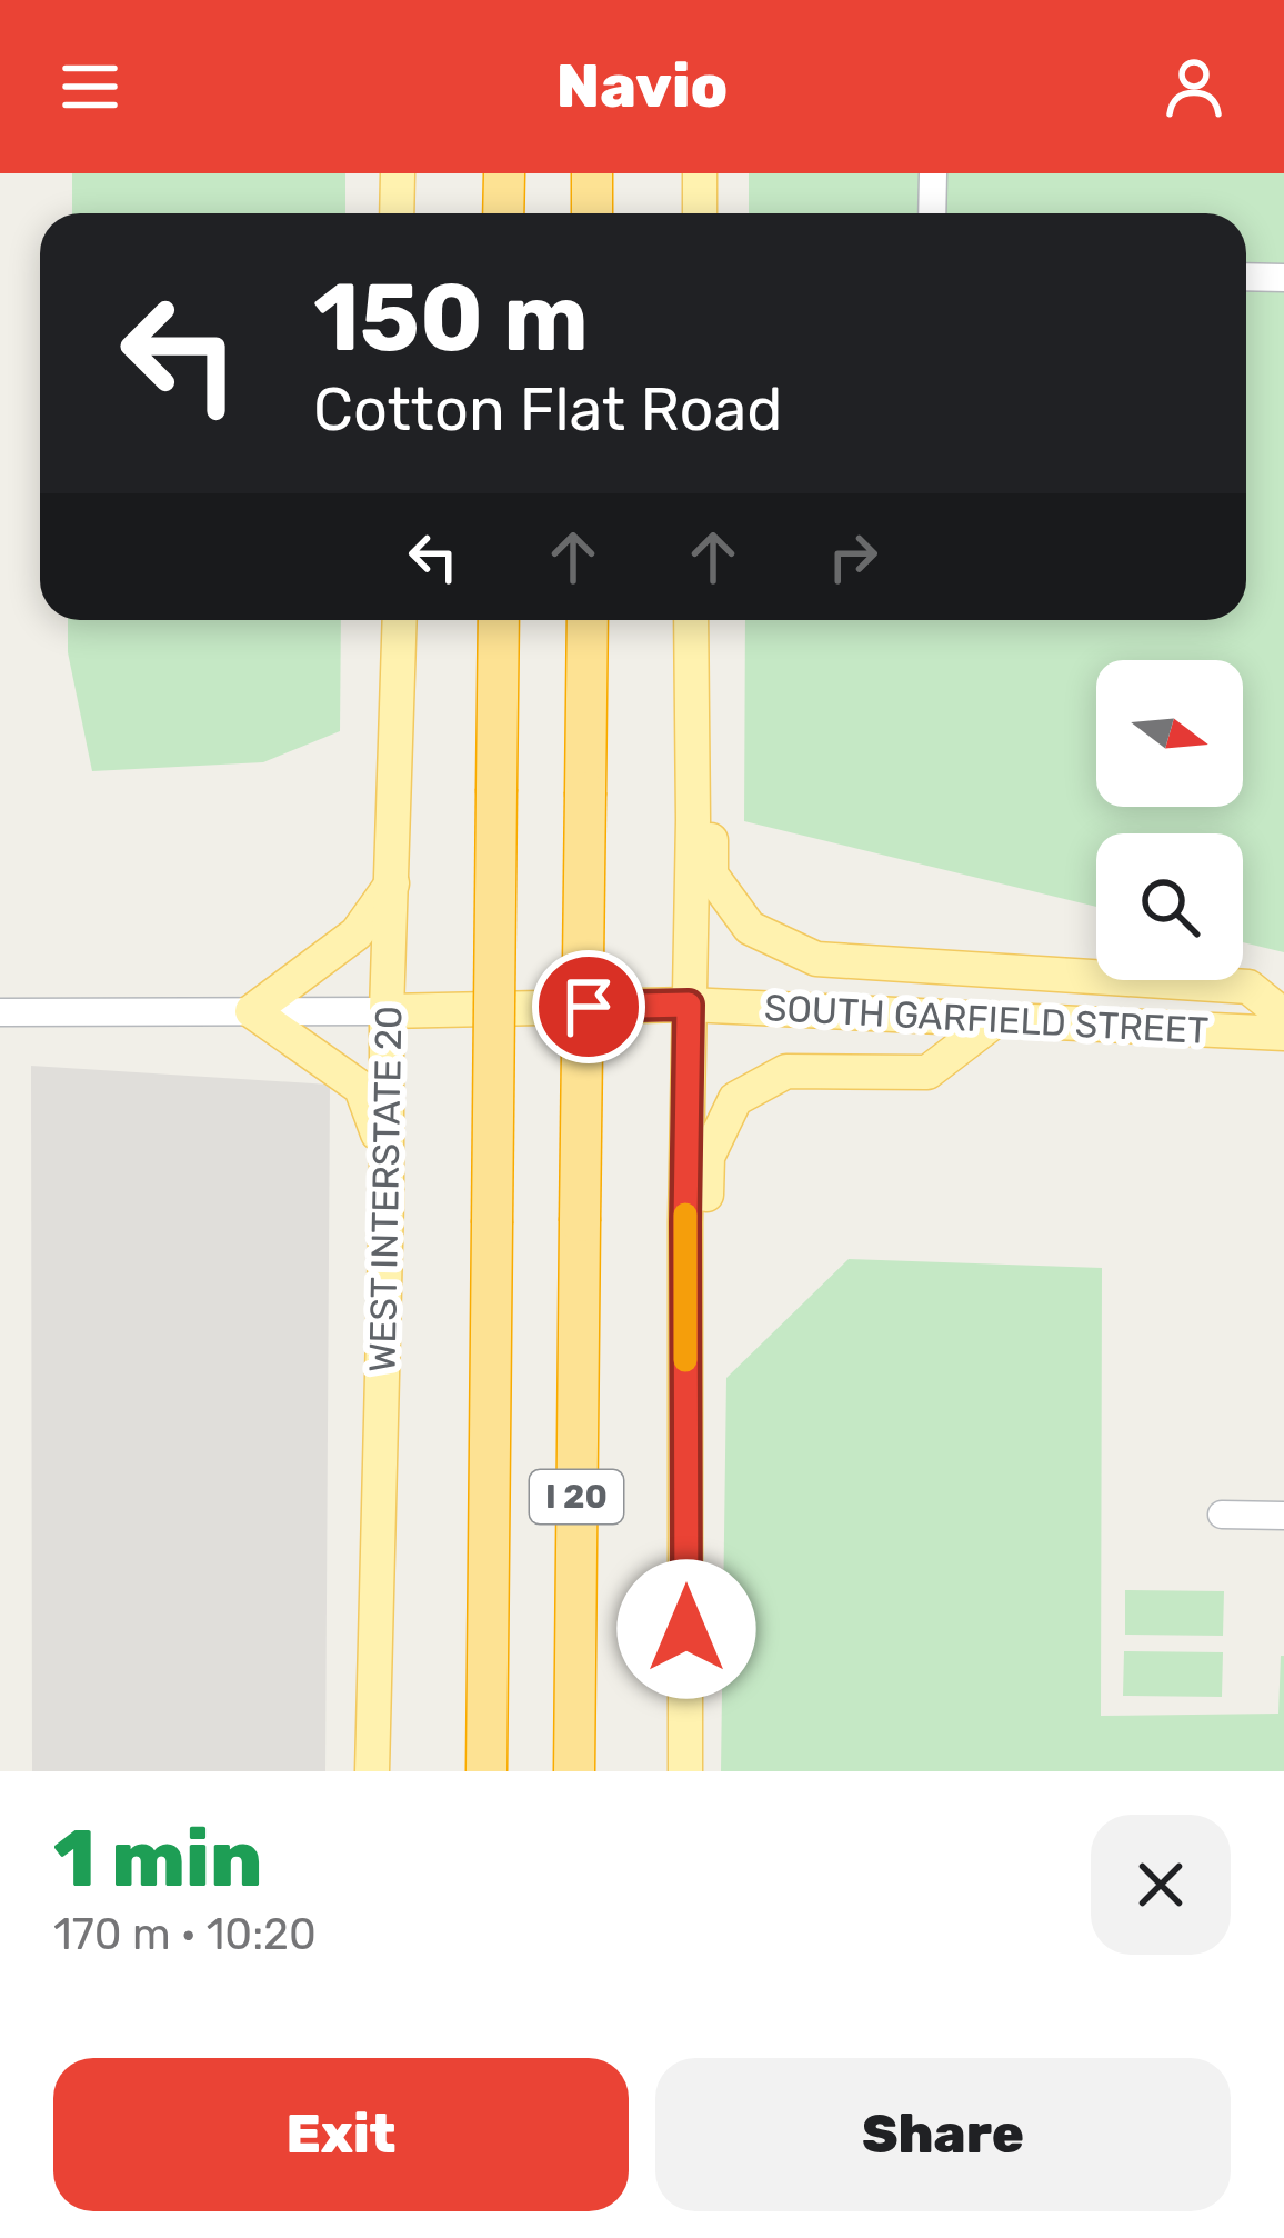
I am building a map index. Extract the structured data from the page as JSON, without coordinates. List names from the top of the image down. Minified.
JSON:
{"streets":{"highway":["I 20"],"main road":["SOUTH GARFIELD STREET","WEST INTERSTATE 20"]},"crossings":[["SOUTH GARFIELD STREET","WEST INTERSTATE 20"]],"north":"right","page":{"header":"Navio","turn":["150 m","Cotton Flat Road"],"heading":["1 min","170 m · 10:20"],"buttons":["Exit","Share"]}}
